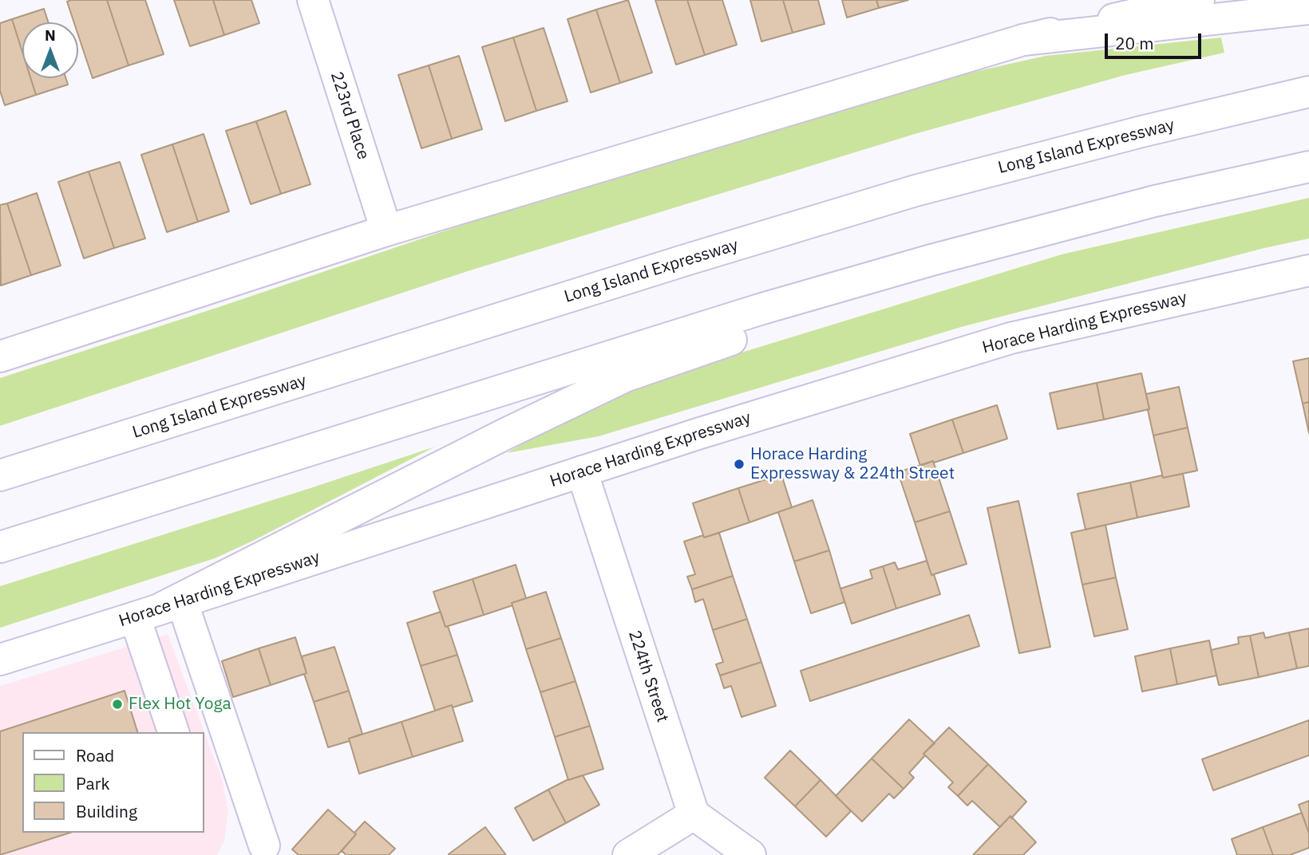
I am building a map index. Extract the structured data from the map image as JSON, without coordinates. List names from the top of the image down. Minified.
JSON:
{"streets":{"main road":["223rd Place","Long Island Expressway","Horace Harding Expressway","224th Street"]},"crossings":[["Horace Harding Expressway","224th Street"]],"places":["Horace Harding Expressway & 224th Street","Flex Hot Yoga"],"legend":["Road","Park","Building"],"scale_bar":"20 m","north":"top"}
